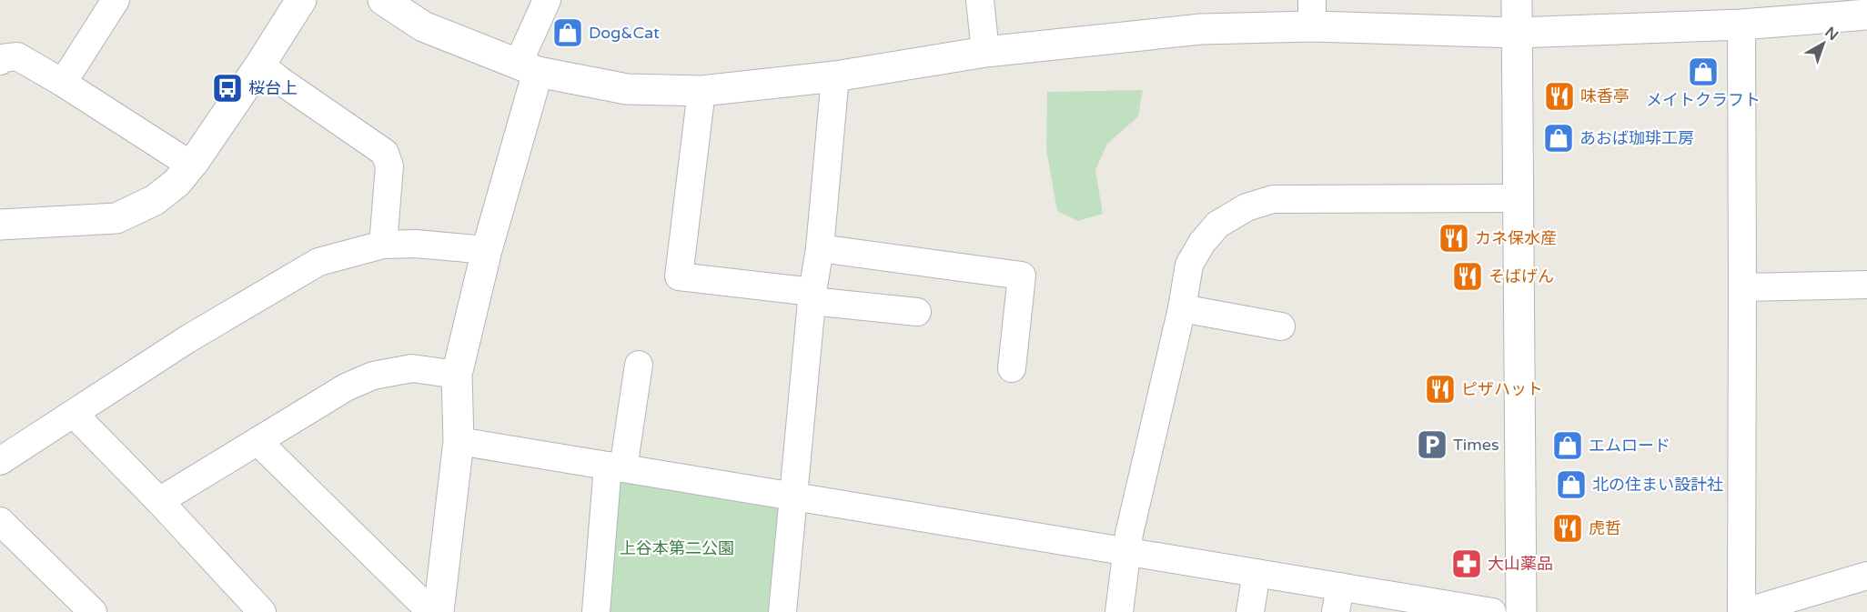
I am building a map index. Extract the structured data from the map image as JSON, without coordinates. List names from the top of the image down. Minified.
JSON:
{"parks":["上谷本第二公園"],"places":{"shop":["Dog&Cat","メイトクラフト","あおば珈琲工房","エムロード","北の住まい設計社"],"bus stop":["桜台上"],"restaurant":["味香亭","カネ保水産","そばげん","ピザハット","虎哲"],"parking":["Times"],"pharmacy":["大山薬品"]},"north":"top right"}
